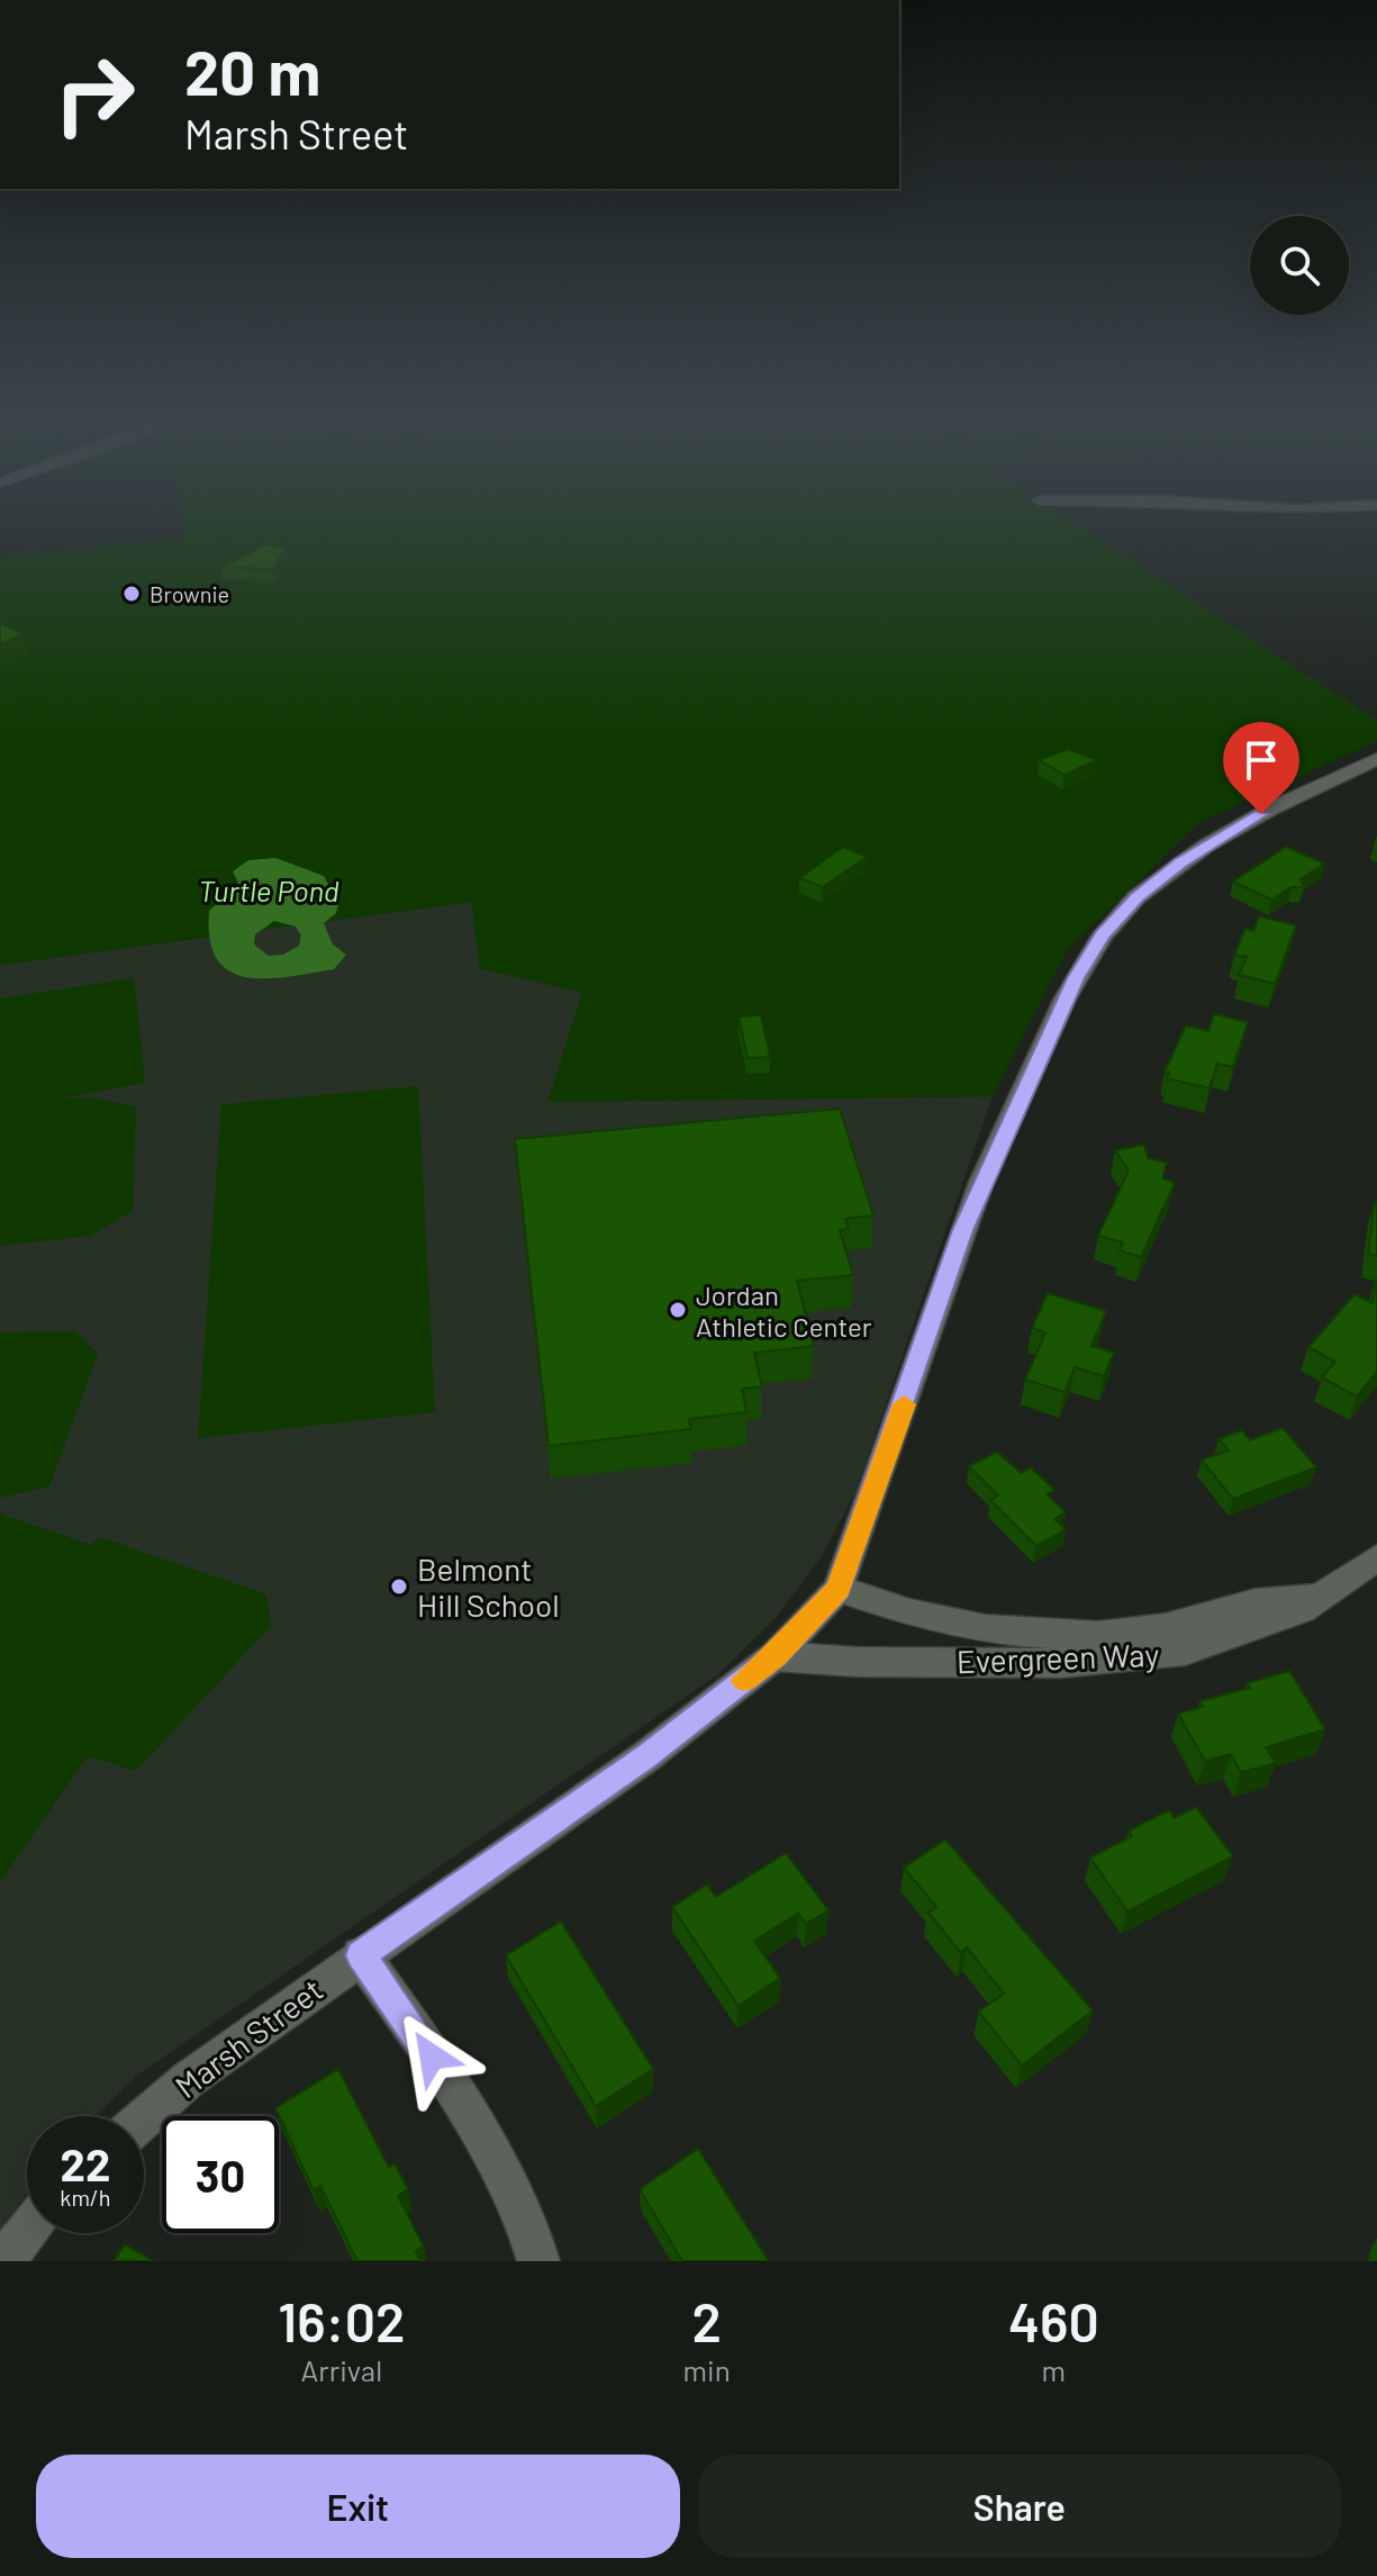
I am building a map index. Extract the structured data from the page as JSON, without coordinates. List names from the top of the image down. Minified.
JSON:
{"streets":{"street":["Evergreen Way","Marsh Street"]},"crossings":[["Evergreen Way","Marsh Street"]],"water":["Turtle Pond"],"places":["Brownie","Jordan Athletic Center","Belmont Hill School"],"page":{"turn":["20 m","Marsh Street"],"speed":"22 km/h","limit":"30","eta":["16:02","Arrival","2","min","460","m"],"buttons":["Exit","Share"]}}
